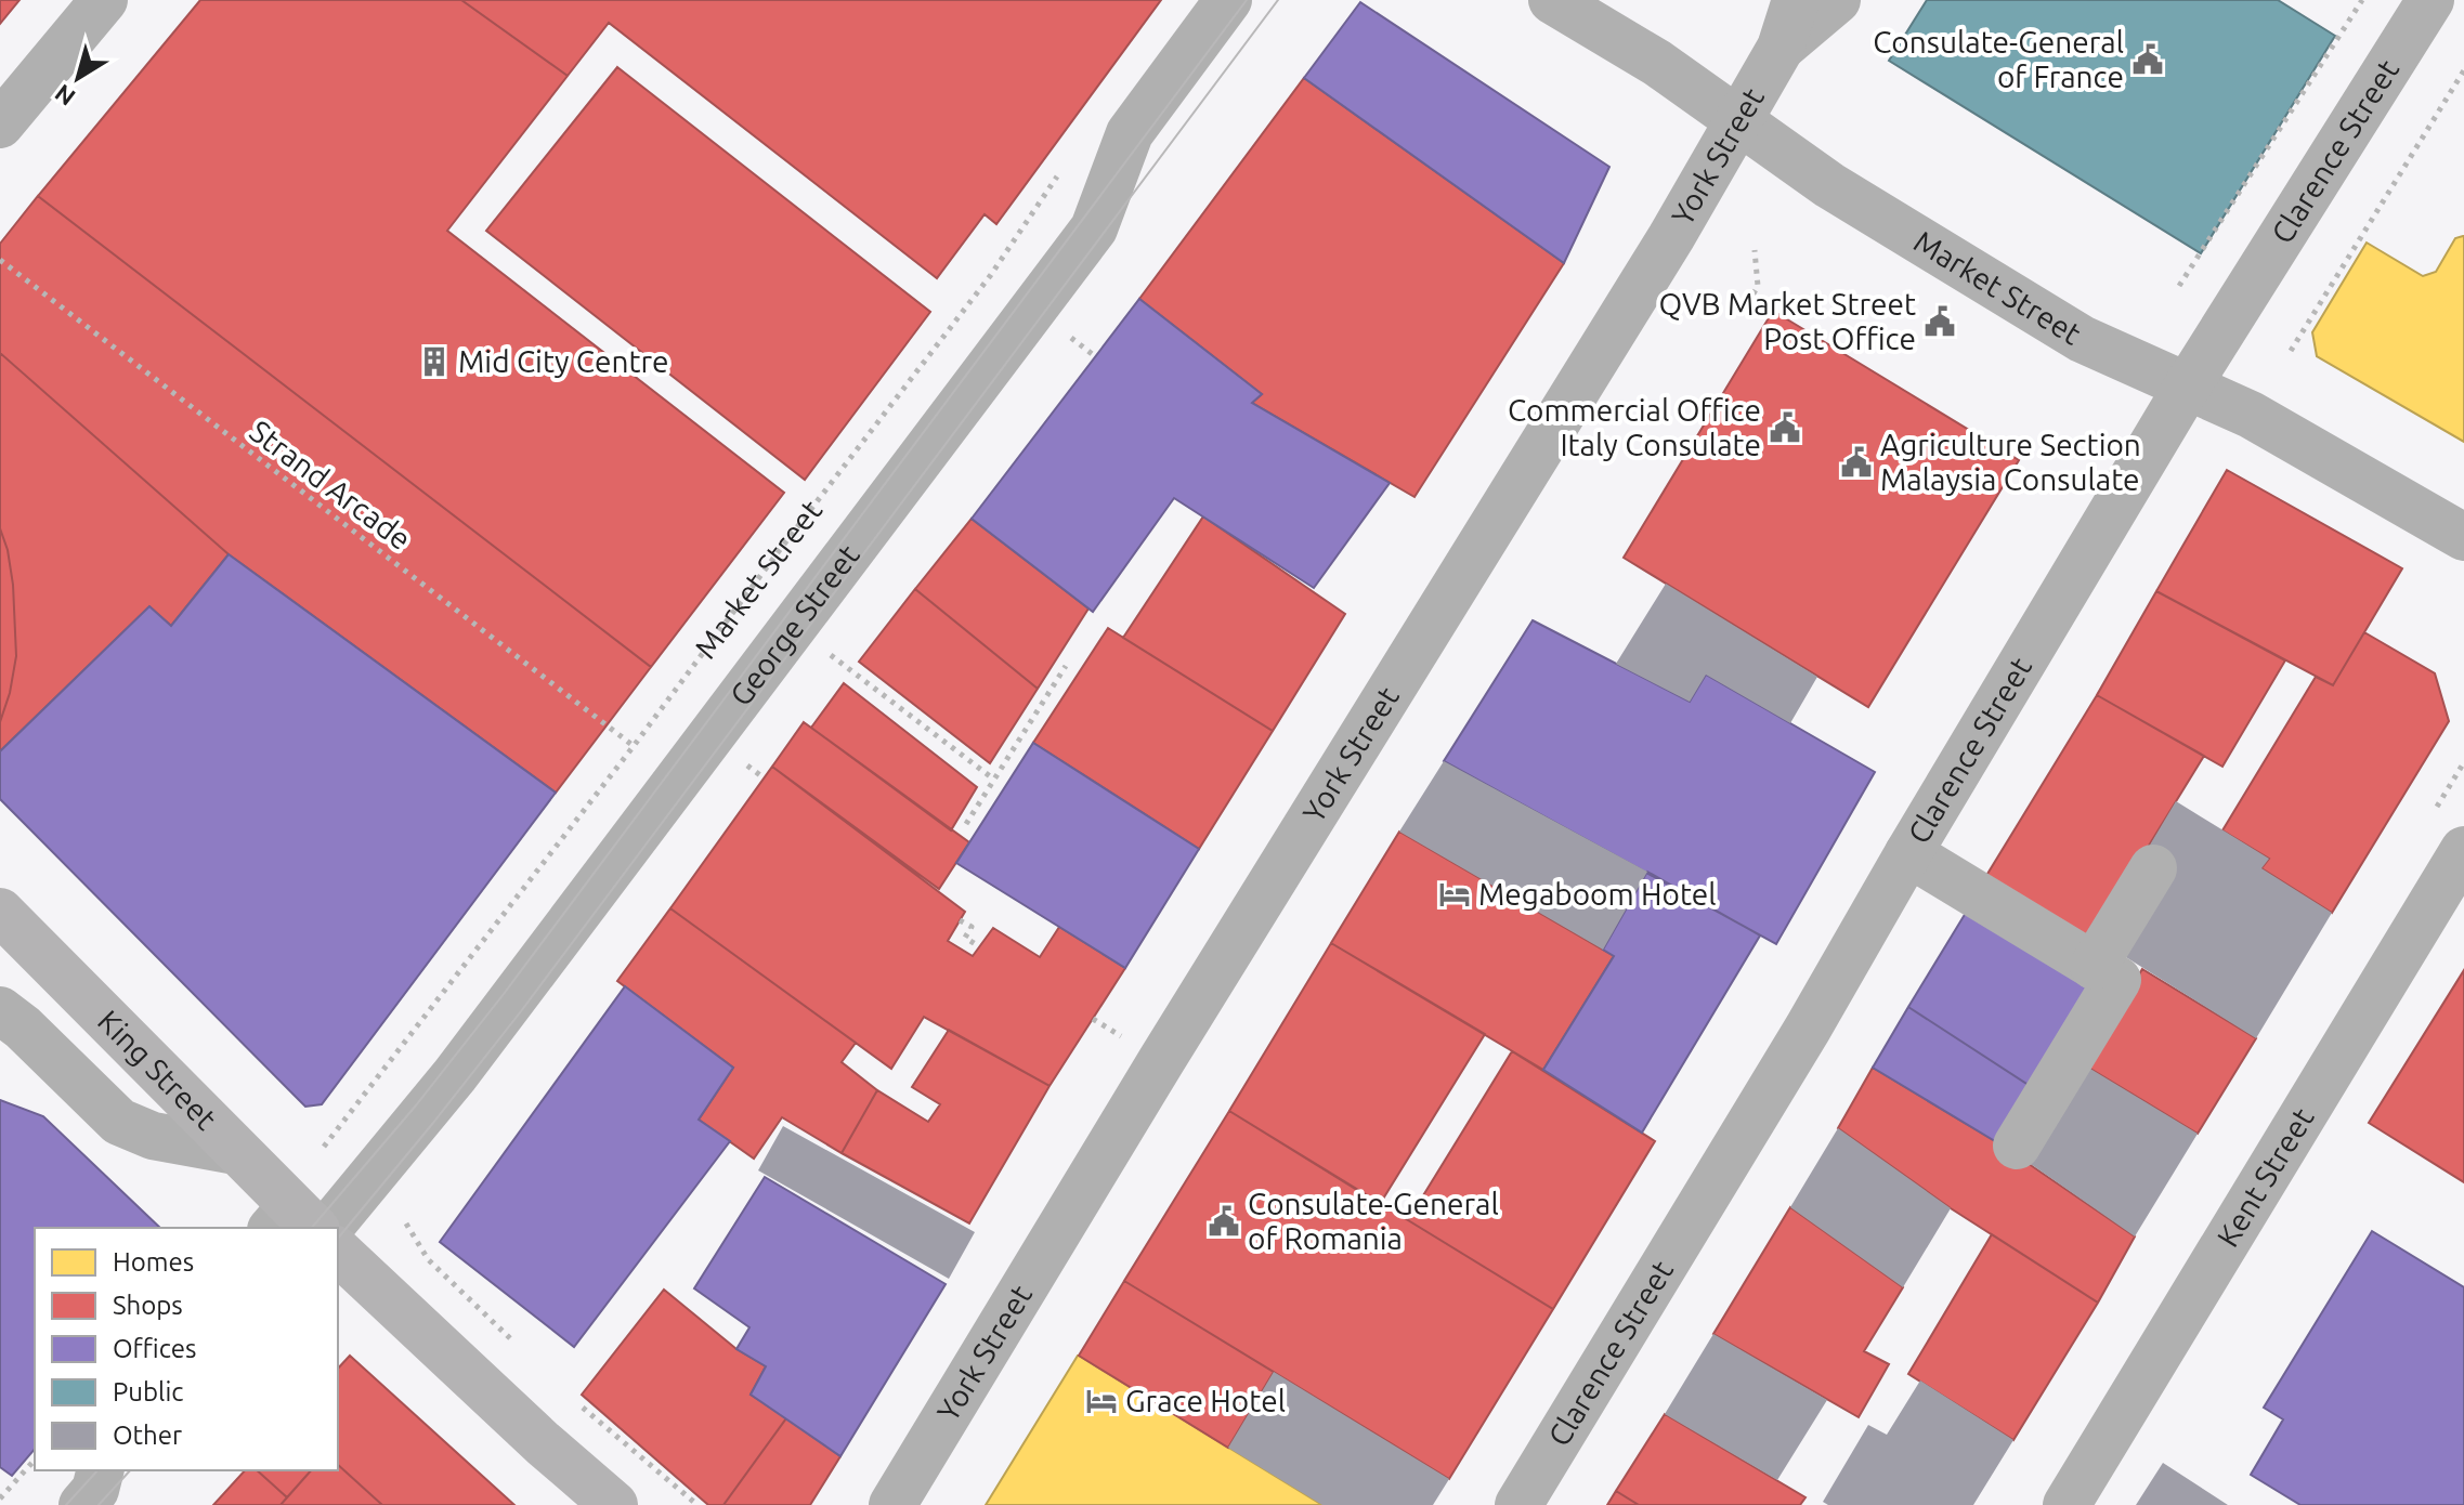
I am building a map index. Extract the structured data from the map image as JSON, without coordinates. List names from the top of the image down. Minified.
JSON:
{"streets":{"main road":["King Street"],"street":["Clarence Street","York Street","Market Street","George Street","Kent Street"],"path":["Strand Arcade"]},"crossings":[["Clarence Street","Market Street"],["York Street","Market Street"],["Market Street","Strand Arcade"],["George Street","King Street"]],"places":{"public building":["Consulate-General of France","QVB Market Street Post Office","Commercial Office Italy Consulate","Agriculture Section Malaysia Consulate","Consulate-General of Romania"],"building":["Mid City Centre"],"hotel":["Megaboom Hotel","Grace Hotel"]},"legend":["Homes","Shops","Offices","Public","Other"],"north":"bottom left"}
